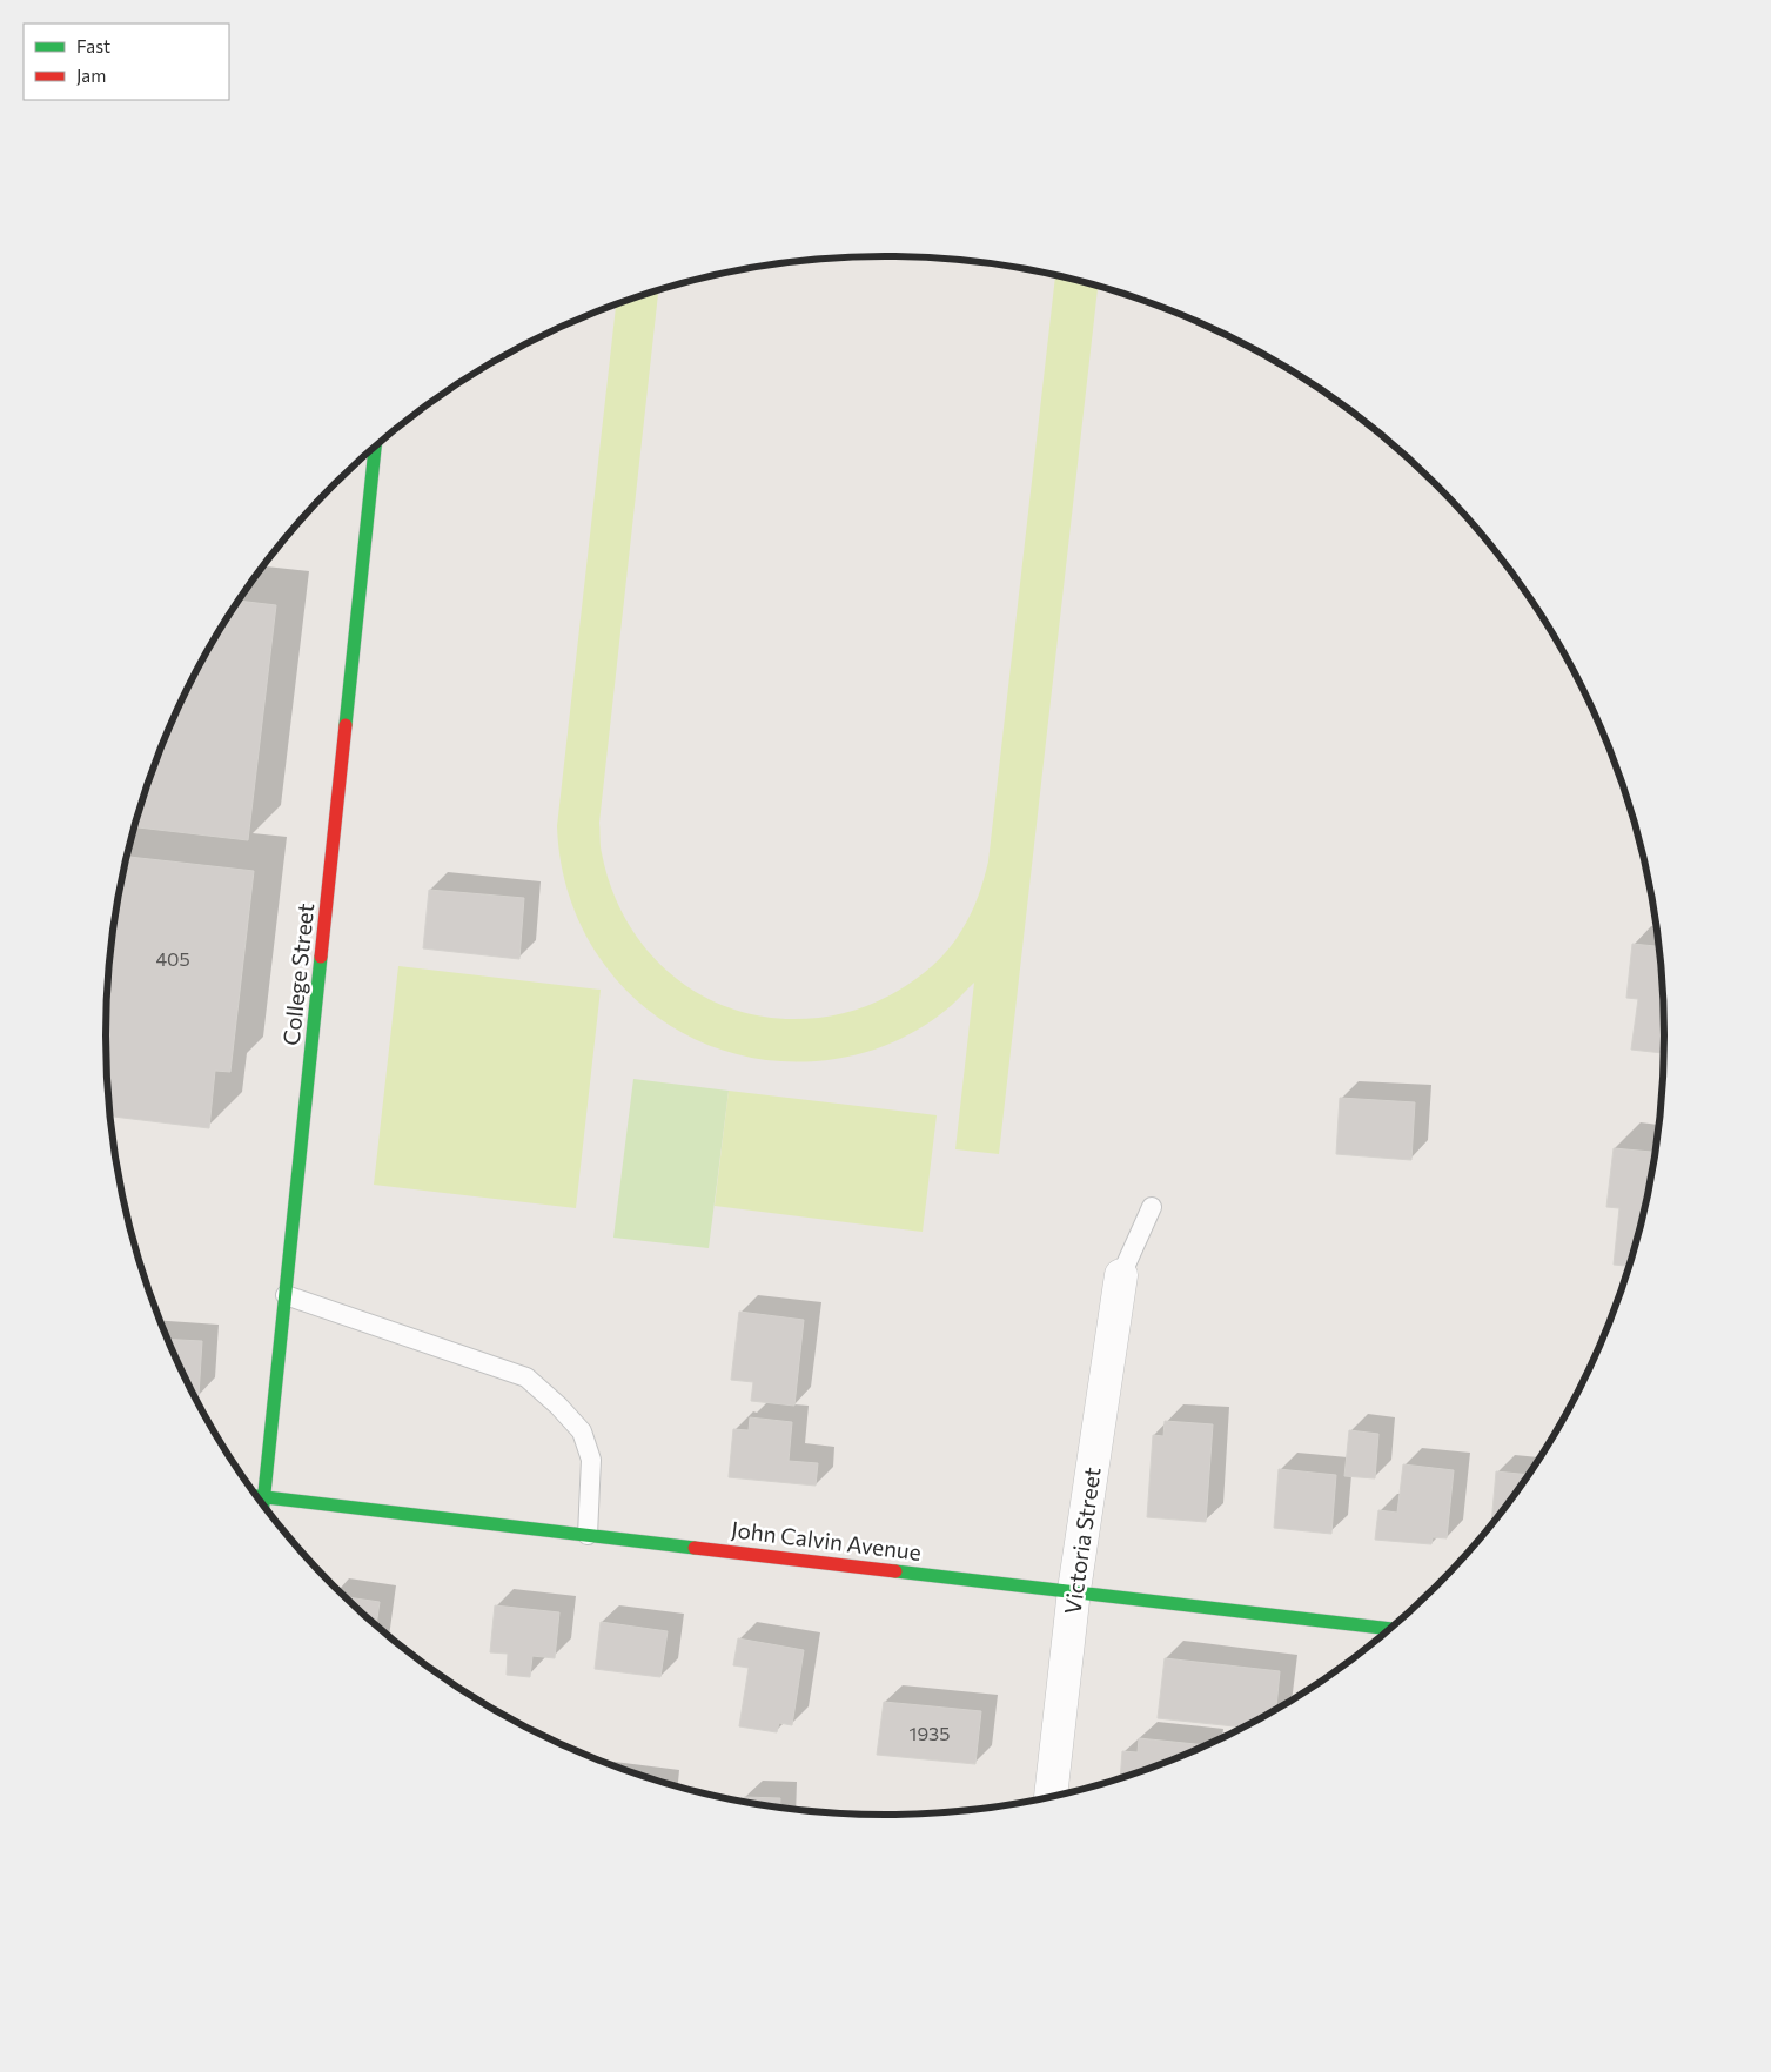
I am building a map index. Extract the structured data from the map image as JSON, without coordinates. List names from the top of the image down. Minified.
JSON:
{"streets":{"street":["College Street","John Calvin Avenue","Victoria Street"]},"crossings":[["College Street","John Calvin Avenue"],["John Calvin Avenue","Victoria Street"]],"house_numbers":["405","1935"],"legend":["Fast","Jam"]}
